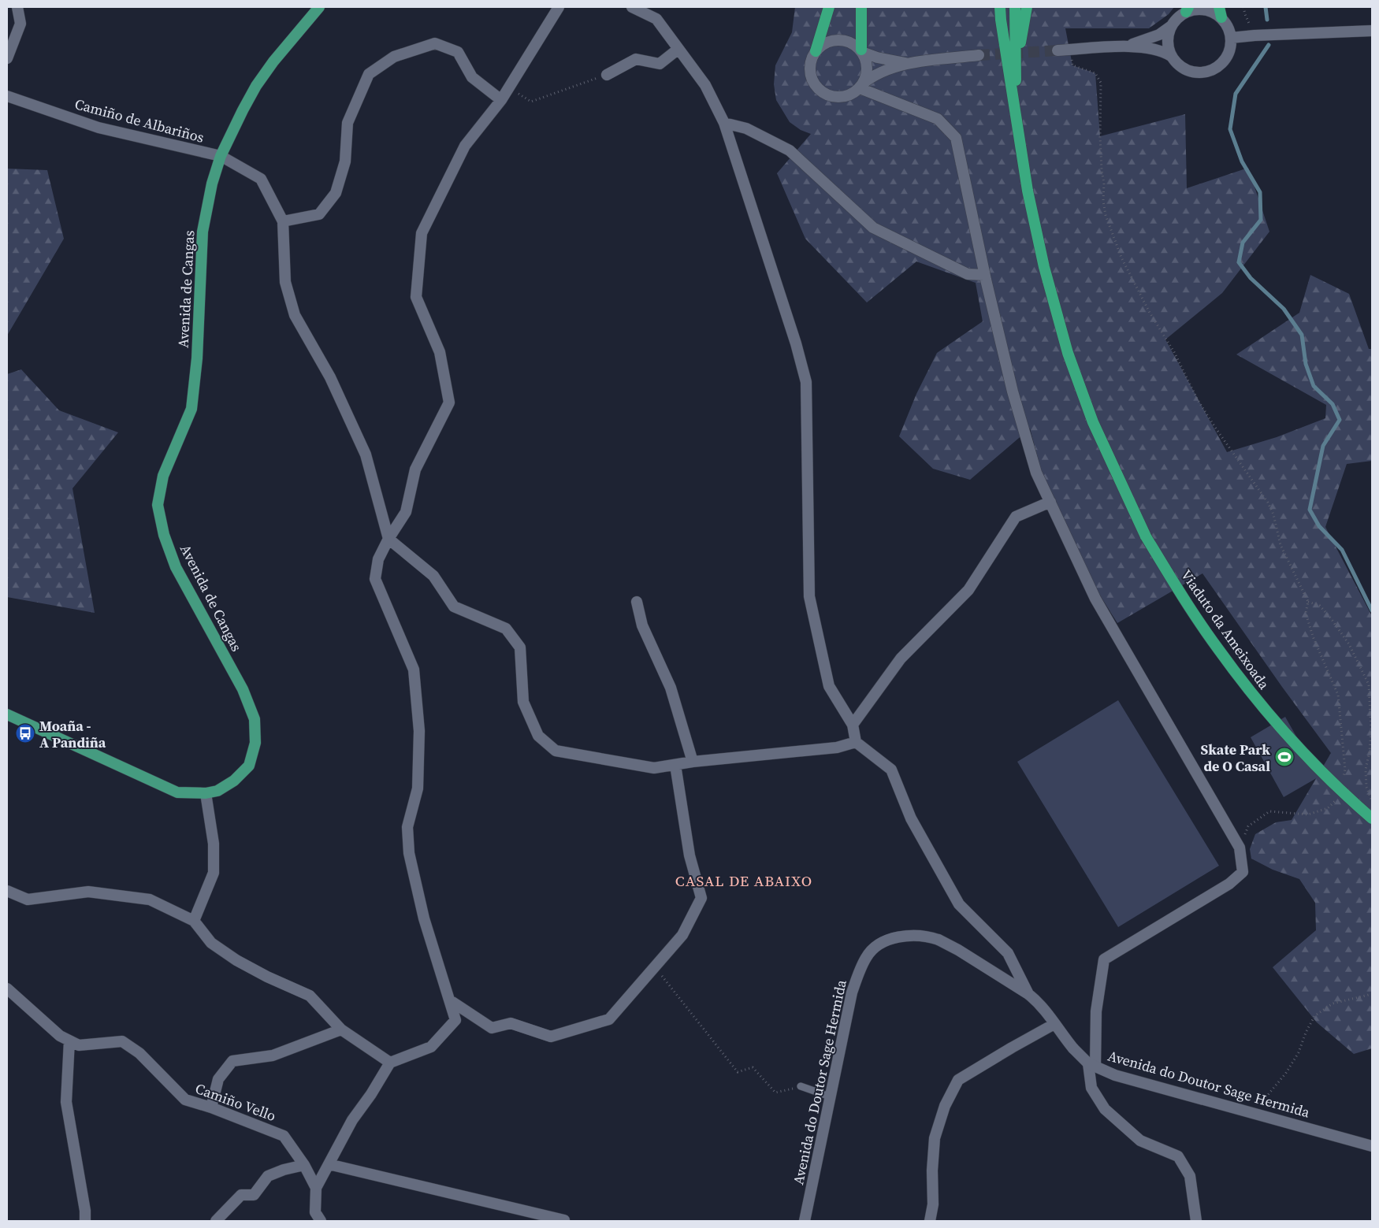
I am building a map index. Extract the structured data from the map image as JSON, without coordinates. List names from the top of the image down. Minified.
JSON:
{"streets":{"highway":["Viaduto da Ameixoada"],"main road":["Avenida de Cangas"],"street":["Camiño de Albariños","Avenida do Doutor Sage Hermida","Camiño Vello"]},"crossings":[["Camiño de Albariños","Avenida de Cangas"]],"districts":["CASAL DE ABAIXO"],"places":{"bus stop":["Moaña - A Pandiña"],"sports":["Skate Park de O Casal"]}}
